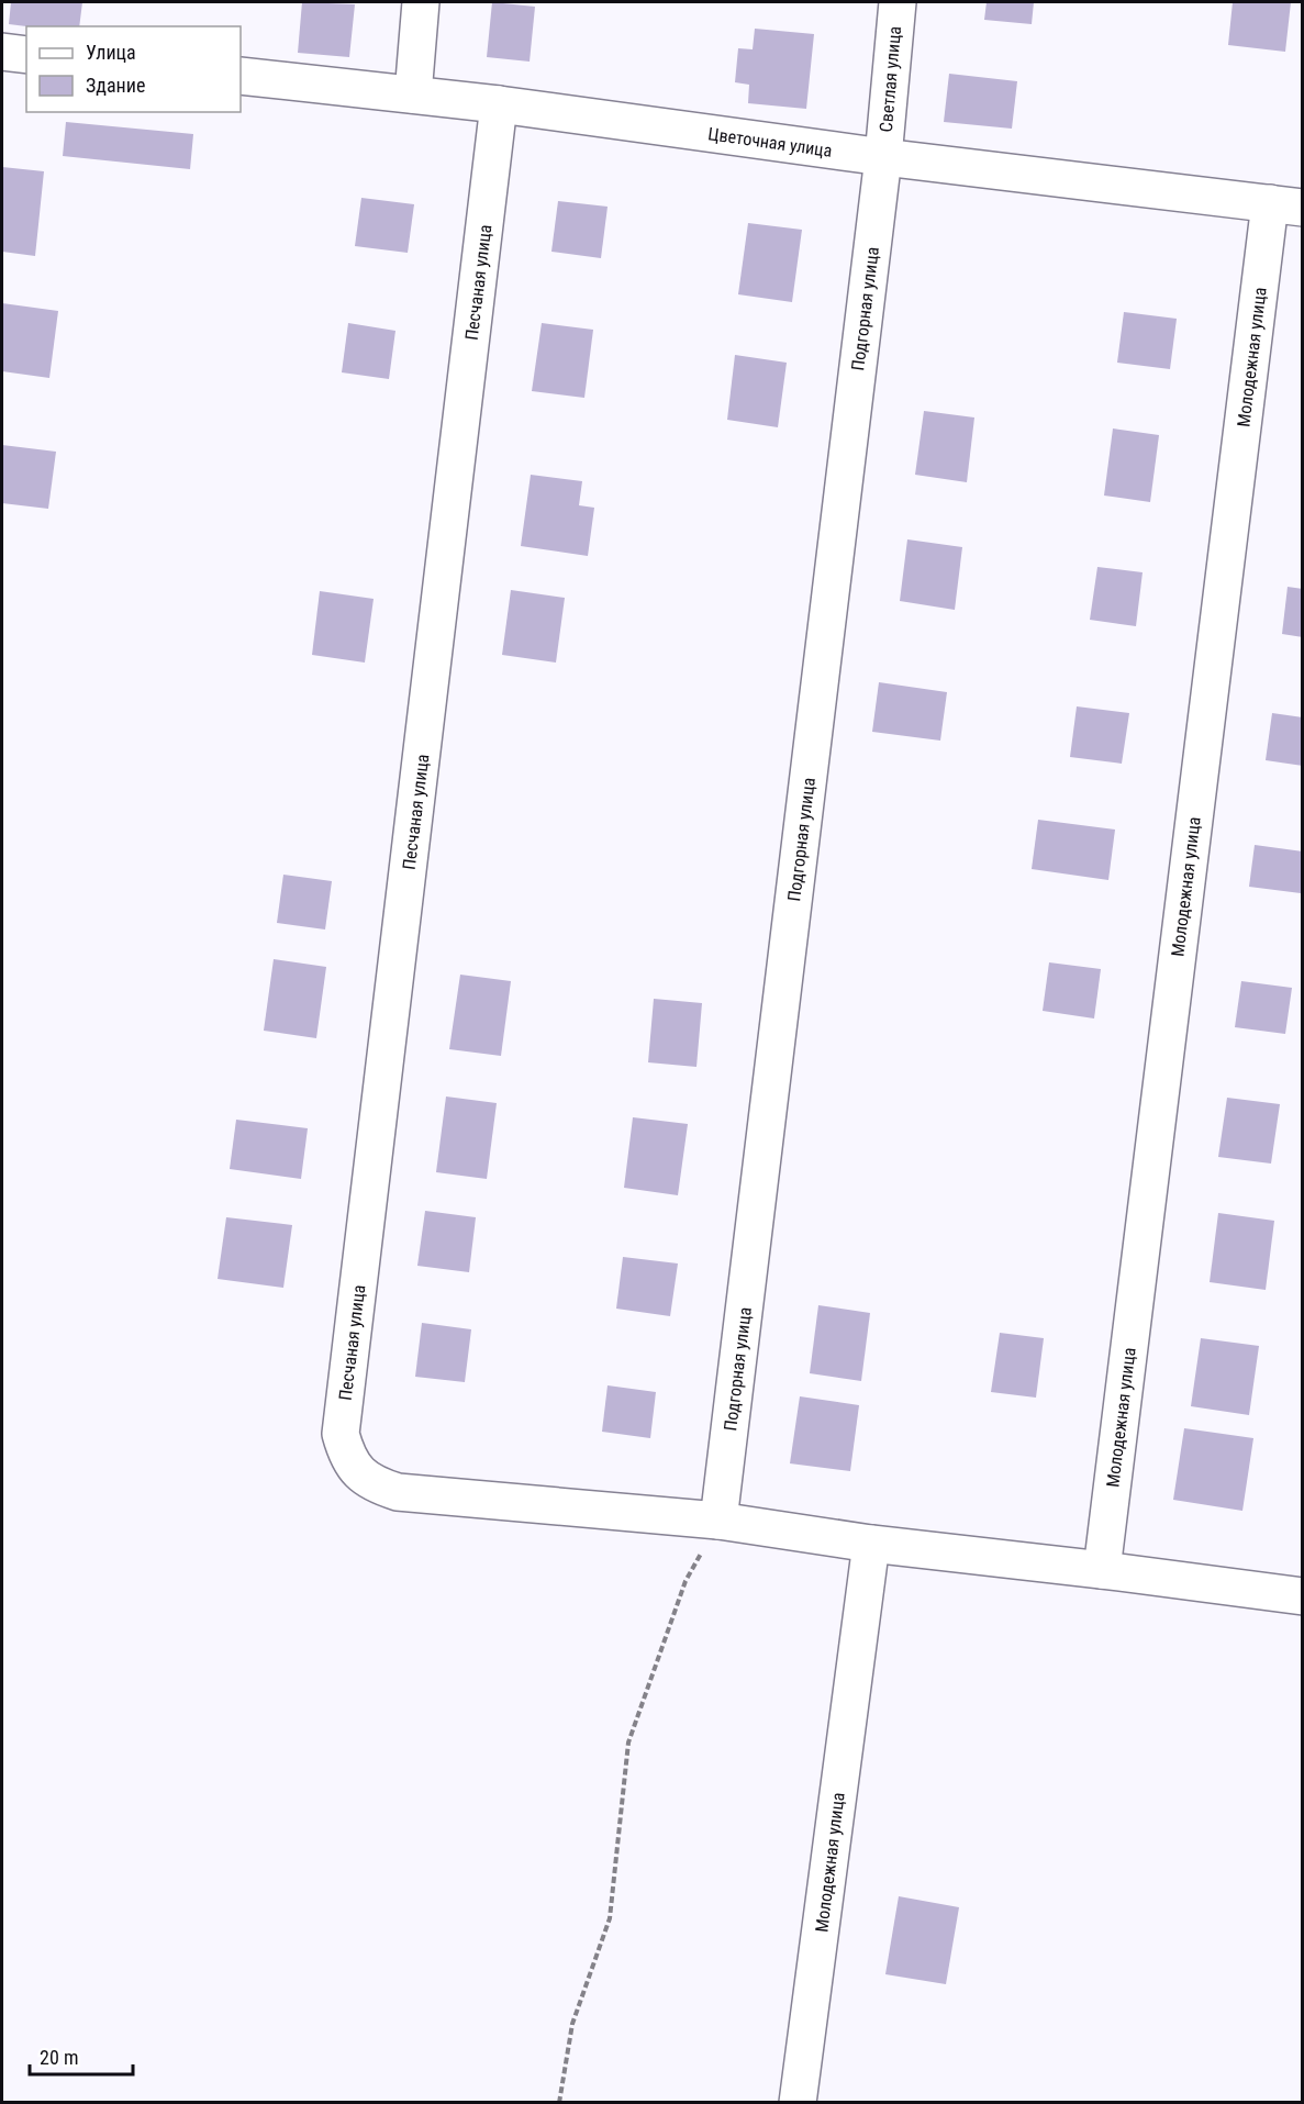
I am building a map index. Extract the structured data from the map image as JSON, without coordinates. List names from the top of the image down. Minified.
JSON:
{"streets":{"street":["Светлая улица","Цветочная улица","Песчаная улица","Подгорная улица","Молодежная улица"]},"crossings":[["Светлая улица","Цветочная улица"],["Светлая улица","Подгорная улица"],["Цветочная улица","Песчаная улица"],["Цветочная улица","Подгорная улица"],["Цветочная улица","Молодежная улица"],["Песчаная улица","Подгорная улица"],["Песчаная улица","Молодежная улица"]],"legend":["Улица","Здание"],"scale_bar":"20 m"}
